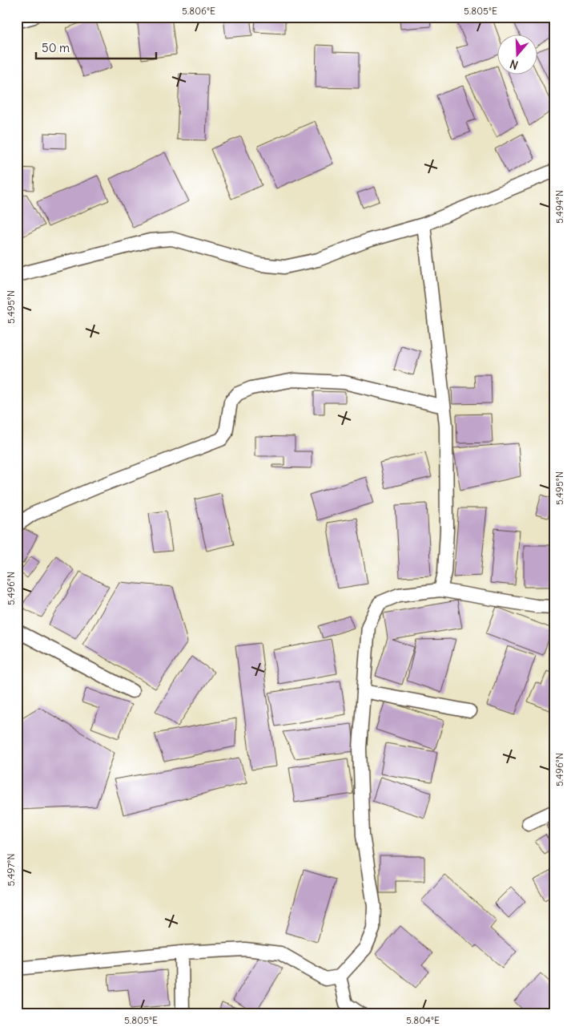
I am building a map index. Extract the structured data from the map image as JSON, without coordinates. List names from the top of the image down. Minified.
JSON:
{"scale_bar":"50 m","north":"bottom","coordinates":["5.806°E","5.805°E","5.494°N","5.495°N","5.496°N","5.497°N","5.804°E"]}
